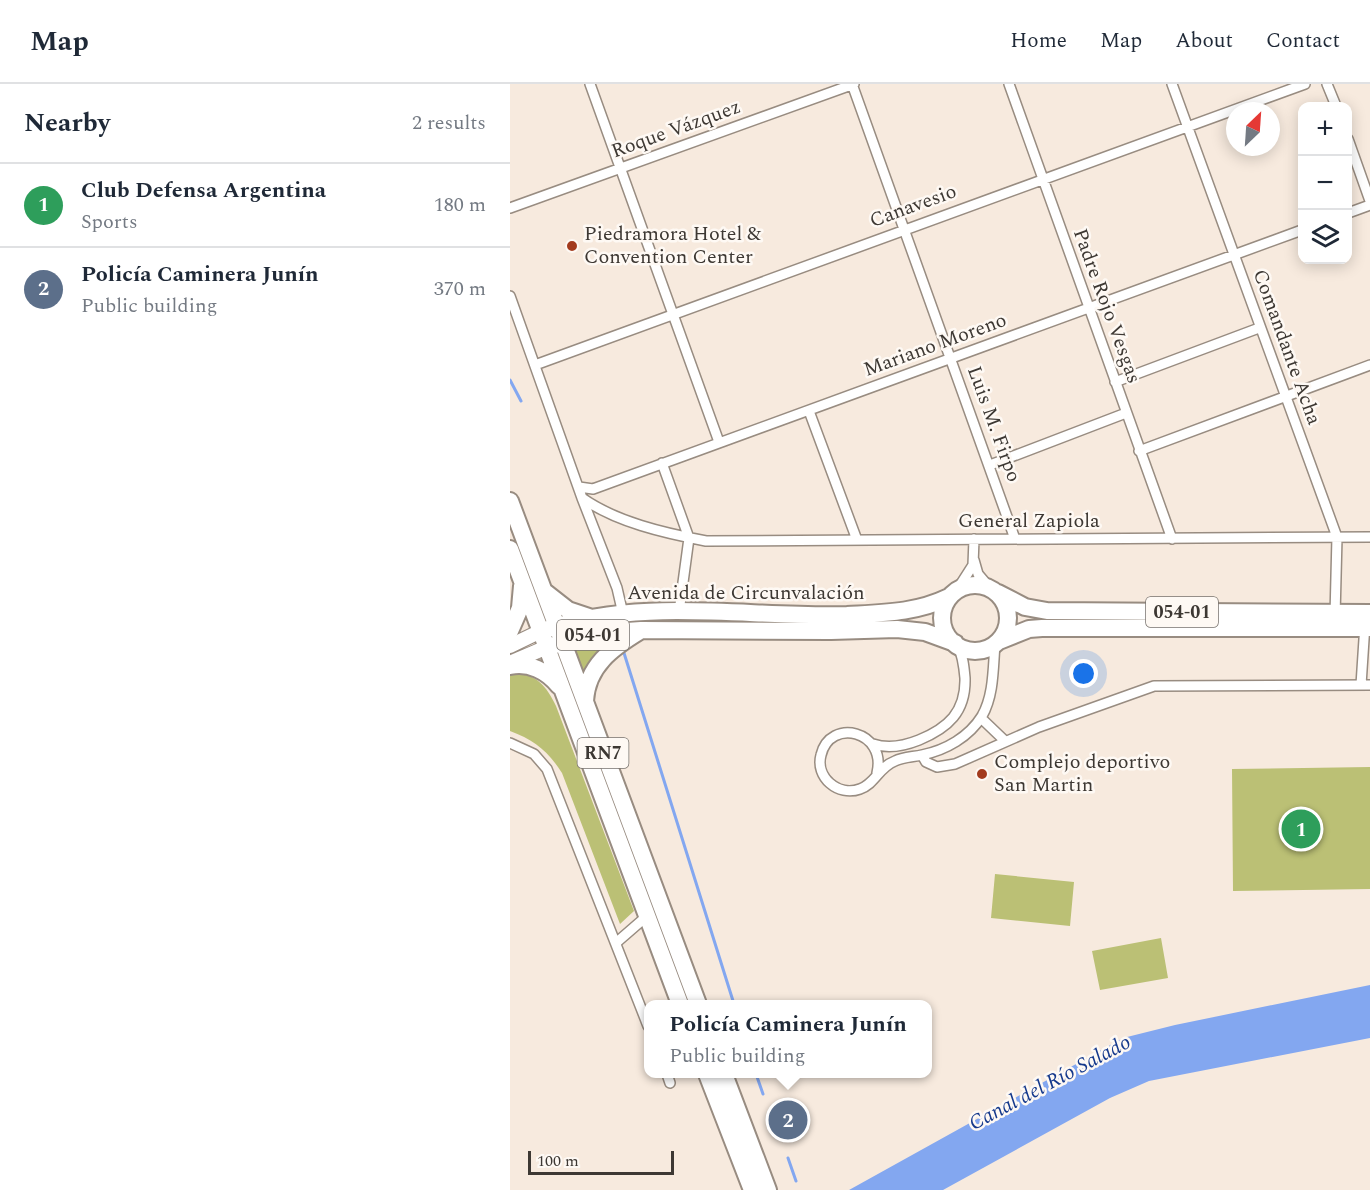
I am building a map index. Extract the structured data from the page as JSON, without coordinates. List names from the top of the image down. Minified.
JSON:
{"streets":{"highway":["Avenida de Circunvalación","054-01","RN7"],"street":["Roque Vázquez","Canavesio","Padre Rojo Vesgas","Mariano Moreno","Comandante Acha","Luis M. Firpo","General Zapiola"]},"crossings":[["Roque Vázquez","Luis M. Firpo"],["Canavesio","Padre Rojo Vesgas"],["Canavesio","Comandante Acha"],["Canavesio","Luis M. Firpo"],["Padre Rojo Vesgas","Mariano Moreno"],["Padre Rojo Vesgas","General Zapiola"],["Mariano Moreno","Comandante Acha"],["Mariano Moreno","Luis M. Firpo"],["Comandante Acha","General Zapiola"],["Comandante Acha","Avenida de Circunvalación"],["Luis M. Firpo","General Zapiola"],["Avenida de Circunvalación","054-01"],["Avenida de Circunvalación","RN7"],["054-01","RN7"]],"water":["Canal del Río Salado"],"places":["Piedramora Hotel & Convention Center","Complejo deportivo San Martin"],"scale_bar":"100 m","north":"top right","page":{"header":"Map","nav":["Home","Map","About","Contact"],"heading":["Nearby","2 results"],"map_buttons":["+","−"],"list":[{"mark":"1","name":"Club Defensa Argentina","note":"Sports","value":"180 m"},{"mark":"2","name":"Policía Caminera Junín","note":"Public building","value":"370 m"}],"pins":["1","2"],"popup":["Policía Caminera Junín","Public building"],"scale":"100 m"}}
